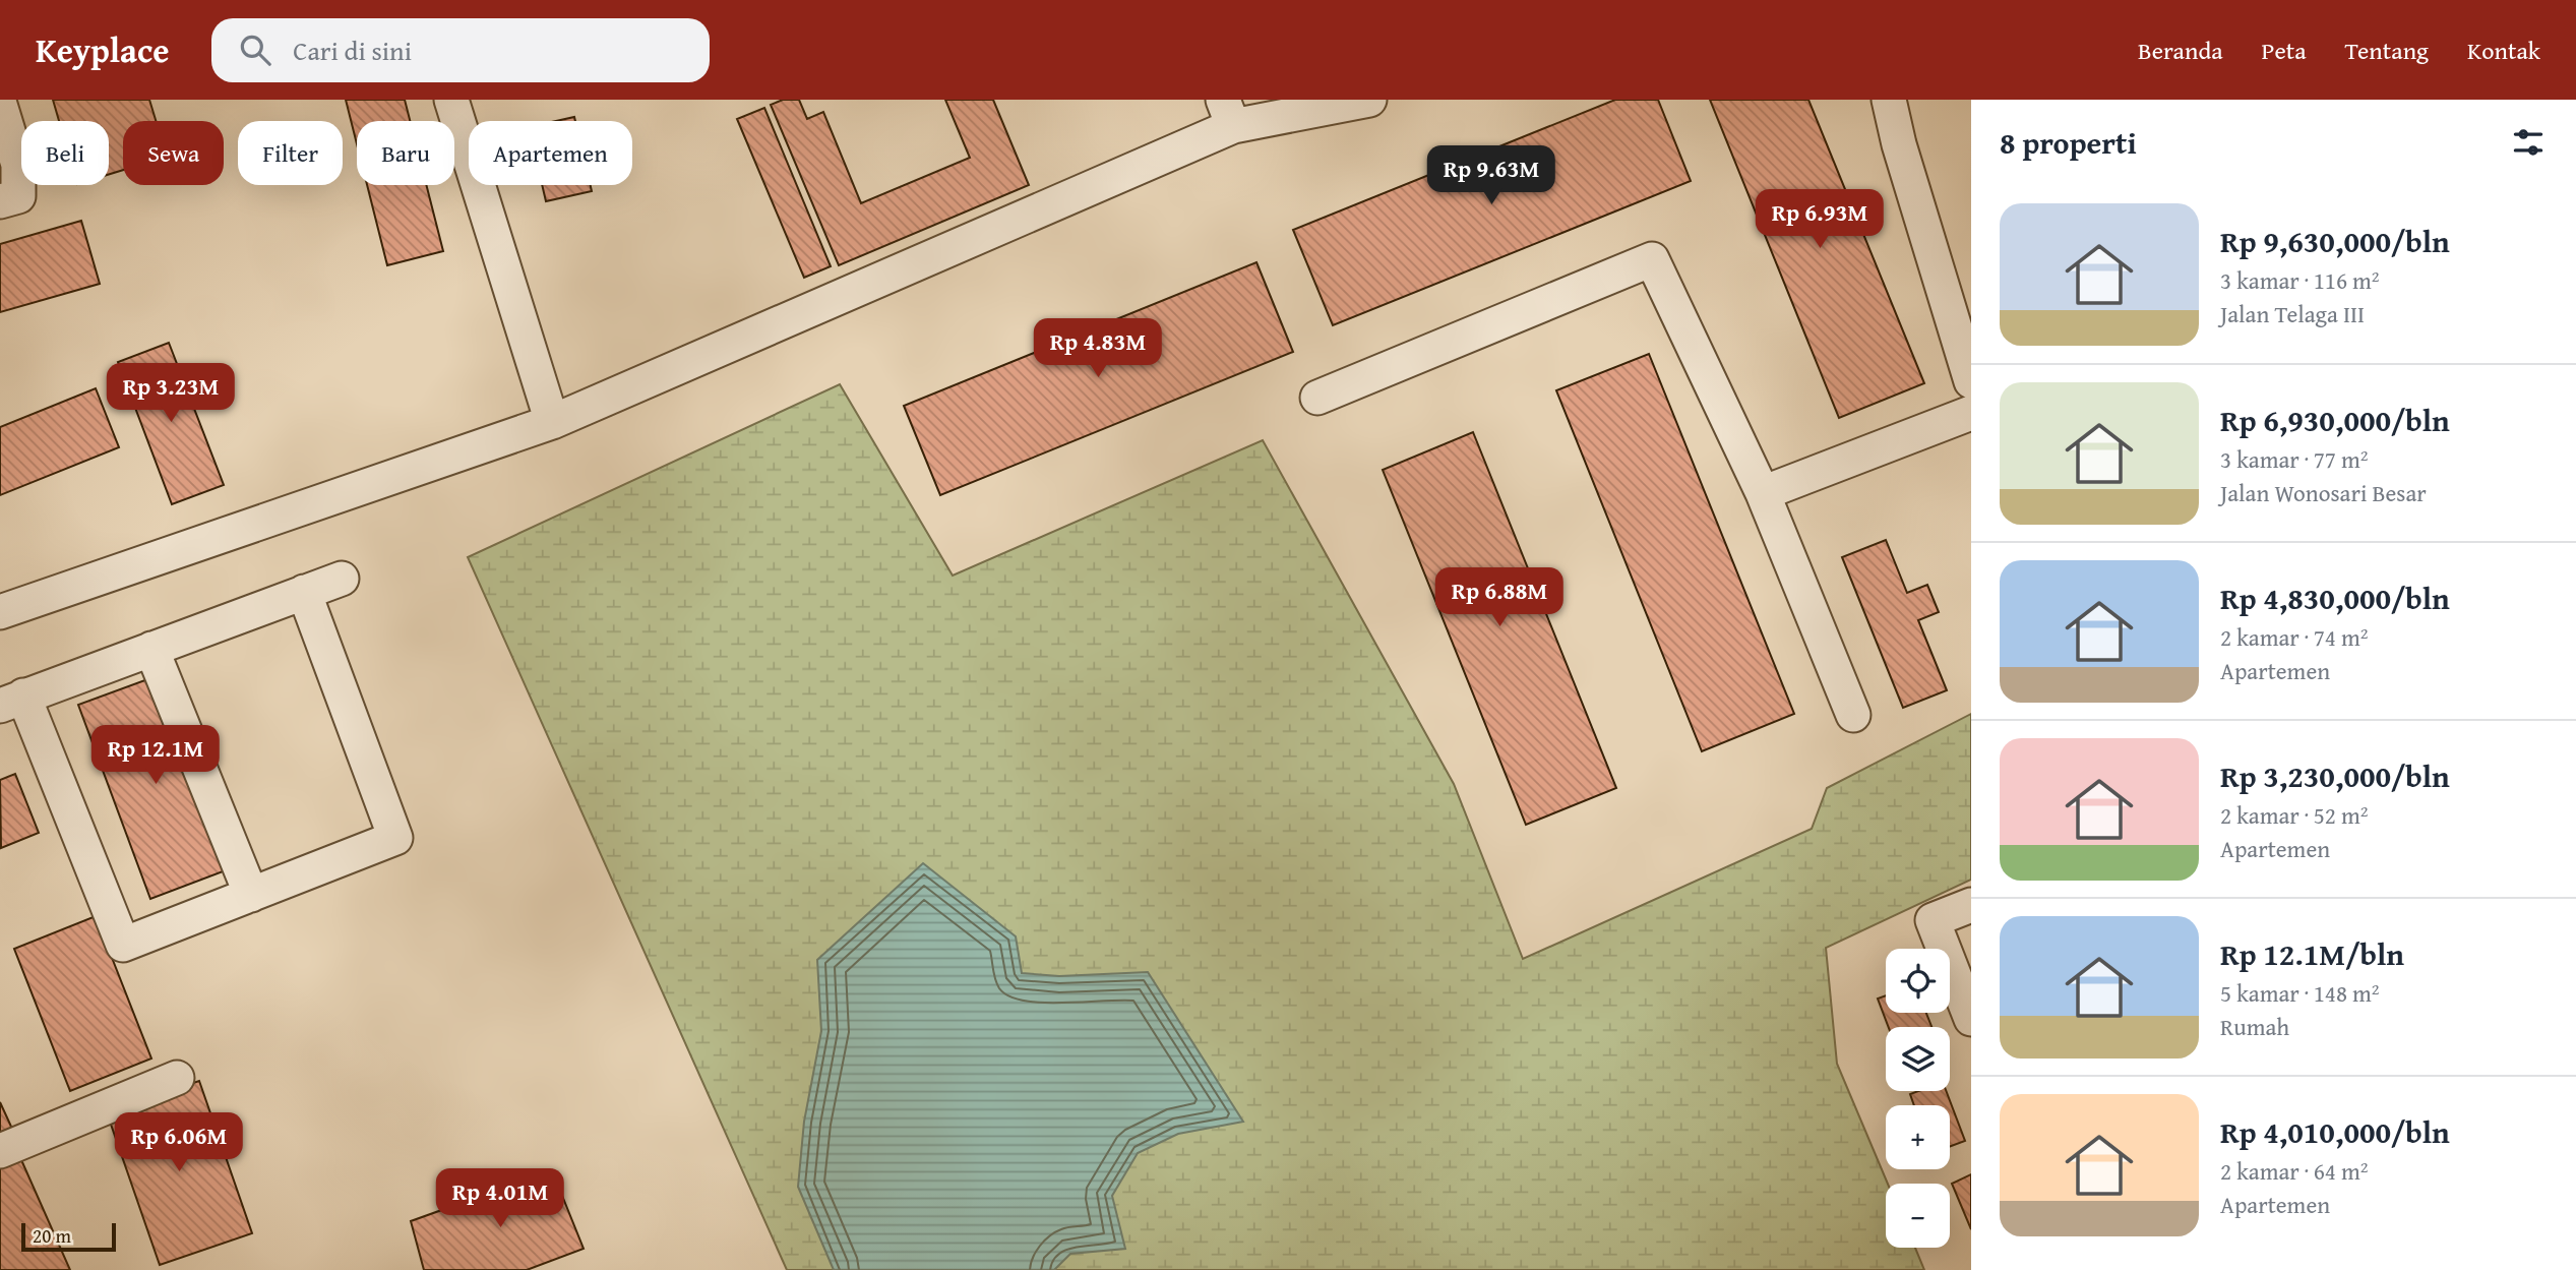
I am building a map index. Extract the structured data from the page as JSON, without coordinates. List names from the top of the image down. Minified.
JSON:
{"scale_bar":"20 m","page":{"header":"Keyplace","search":"Cari di sini","nav":["Beranda","Peta","Tentang","Kontak"],"heading":"8 properti","chip":["Beli","Sewa","Filter","Baru","Apartemen"],"price":["Rp 9.63M","Rp 6.93M","Rp 4.83M","Rp 3.23M","Rp 6.88M","Rp 12.1M","Rp 6.06M","Rp 4.01M"],"list":[{"name":"Rp 9,630,000/bln","note":"3 kamar · 116 m² · Jalan Telaga III"},{"name":"Rp 6,930,000/bln","note":"3 kamar · 77 m² · Jalan Wonosari Besar"},{"name":"Rp 4,830,000/bln","note":"2 kamar · 74 m² · Apartemen"},{"name":"Rp 3,230,000/bln","note":"2 kamar · 52 m² · Apartemen"},{"name":"Rp 12.1M/bln","note":"5 kamar · 148 m² · Rumah"},{"name":"Rp 4,010,000/bln","note":"2 kamar · 64 m² · Apartemen"}],"map_buttons":["+","−"],"scale":"20 m"}}
